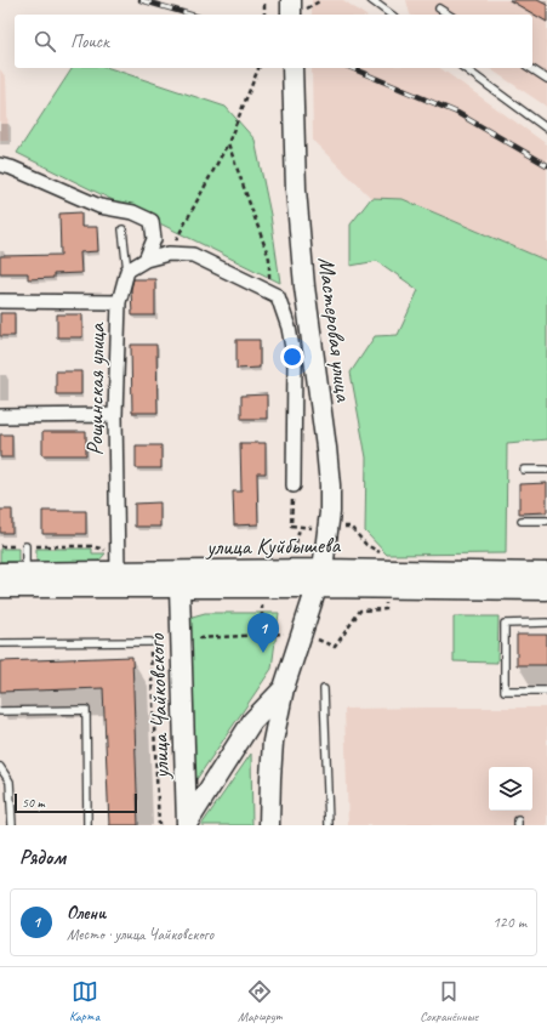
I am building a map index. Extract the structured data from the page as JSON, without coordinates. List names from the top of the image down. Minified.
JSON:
{"streets":{"main road":["Мастеровая улица","улица Куйбышева","улица Чайковского"],"street":["Рощинская улица"]},"crossings":[["Мастеровая улица","улица Куйбышева"],["Мастеровая улица","улица Чайковского"],["Рощинская улица","улица Куйбышева"],["улица Куйбышева","улица Чайковского"]],"scale_bar":"50 m","page":{"search":"Поиск","pins":"1","scale":"50 m","heading":"Рядом","list":[{"mark":"1","name":"Олени","note":"Место · улица Чайковского","value":"120 m"}],"nav":["Карта","Маршрут","Сохранённые"]}}
